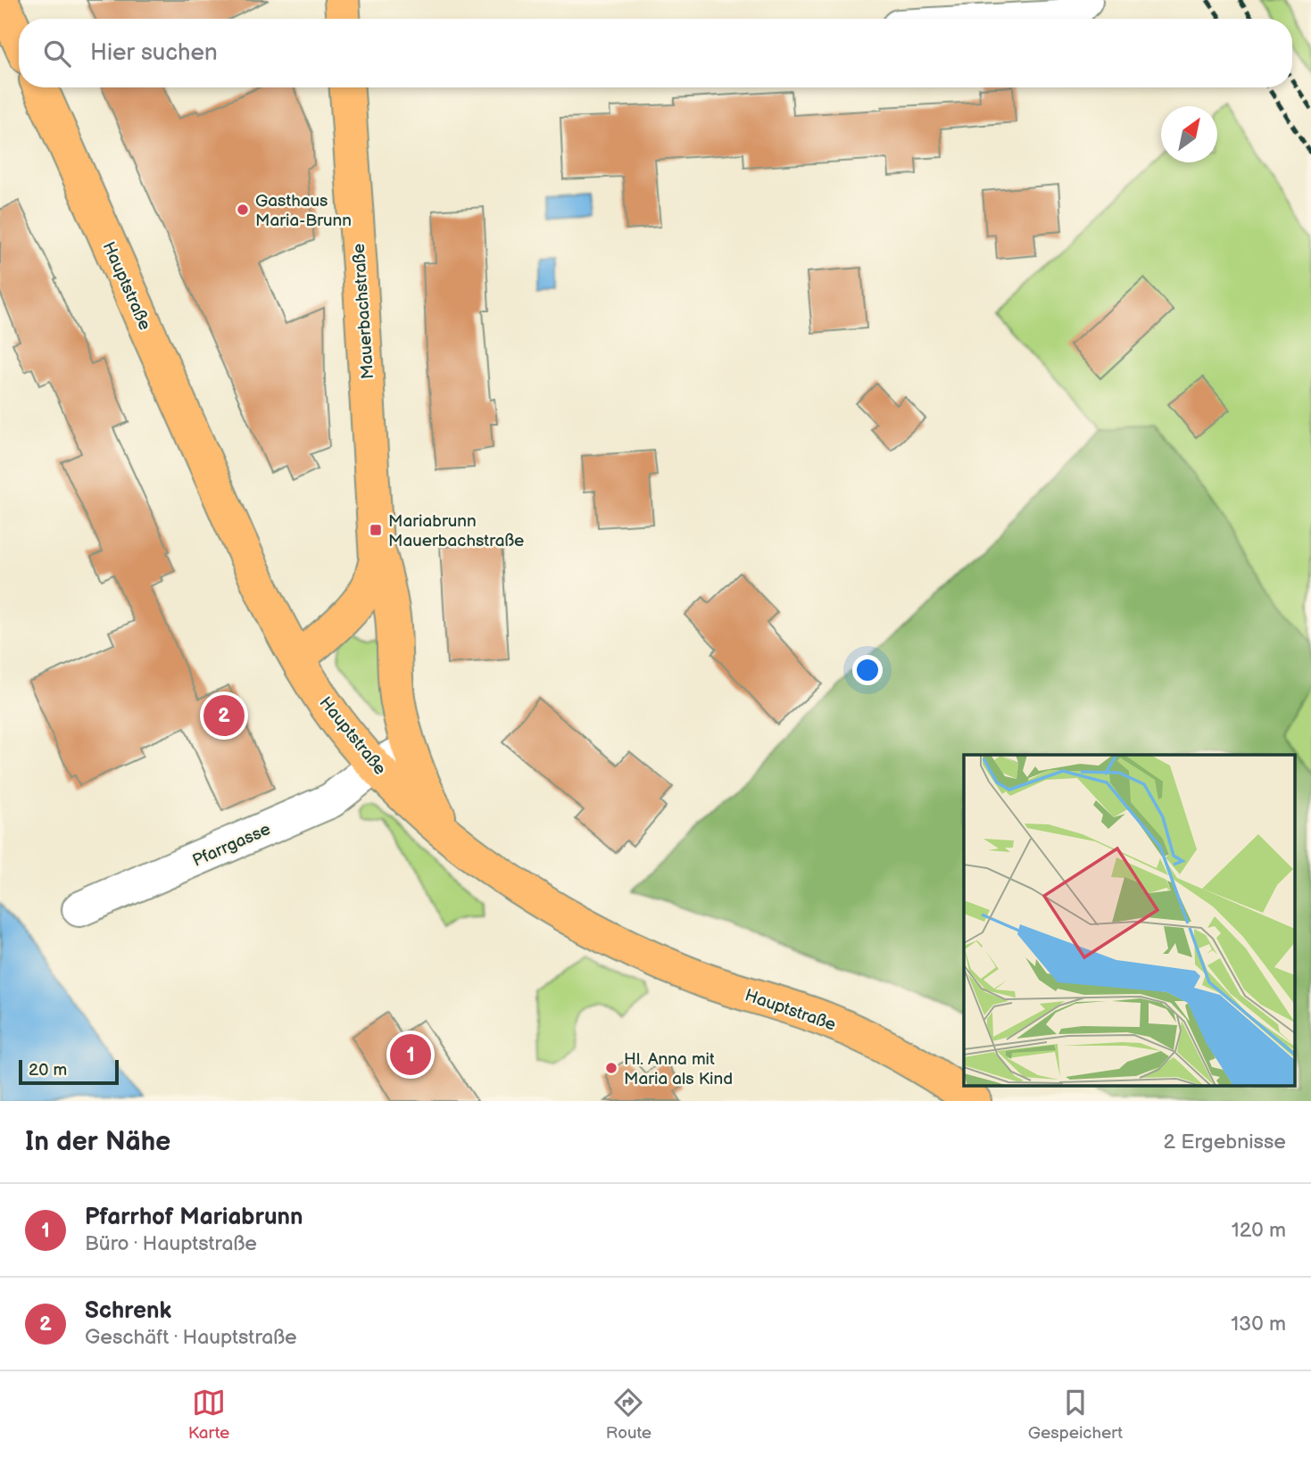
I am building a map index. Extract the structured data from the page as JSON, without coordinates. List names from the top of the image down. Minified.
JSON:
{"streets":{"main road":["Hauptstraße","Mauerbachstraße"],"street":["Pfarrgasse"]},"crossings":[["Hauptstraße","Mauerbachstraße"],["Hauptstraße","Pfarrgasse"],["Mauerbachstraße","Pfarrgasse"]],"places":{"other":["Gasthaus Maria-Brunn","Hl. Anna mit Maria als Kind"],"transit":["Mariabrunn Mauerbachstraße"]},"scale_bar":"20 m","north":"top right","page":{"search":"Hier suchen","pins":["2","1"],"scale":"20 m","heading":["In der Nähe","2 Ergebnisse"],"list":[{"mark":"1","name":"Pfarrhof Mariabrunn","note":"Büro · Hauptstraße","value":"120 m"},{"mark":"2","name":"Schrenk","note":"Geschäft · Hauptstraße","value":"130 m"}],"nav":["Karte","Route","Gespeichert"]}}
